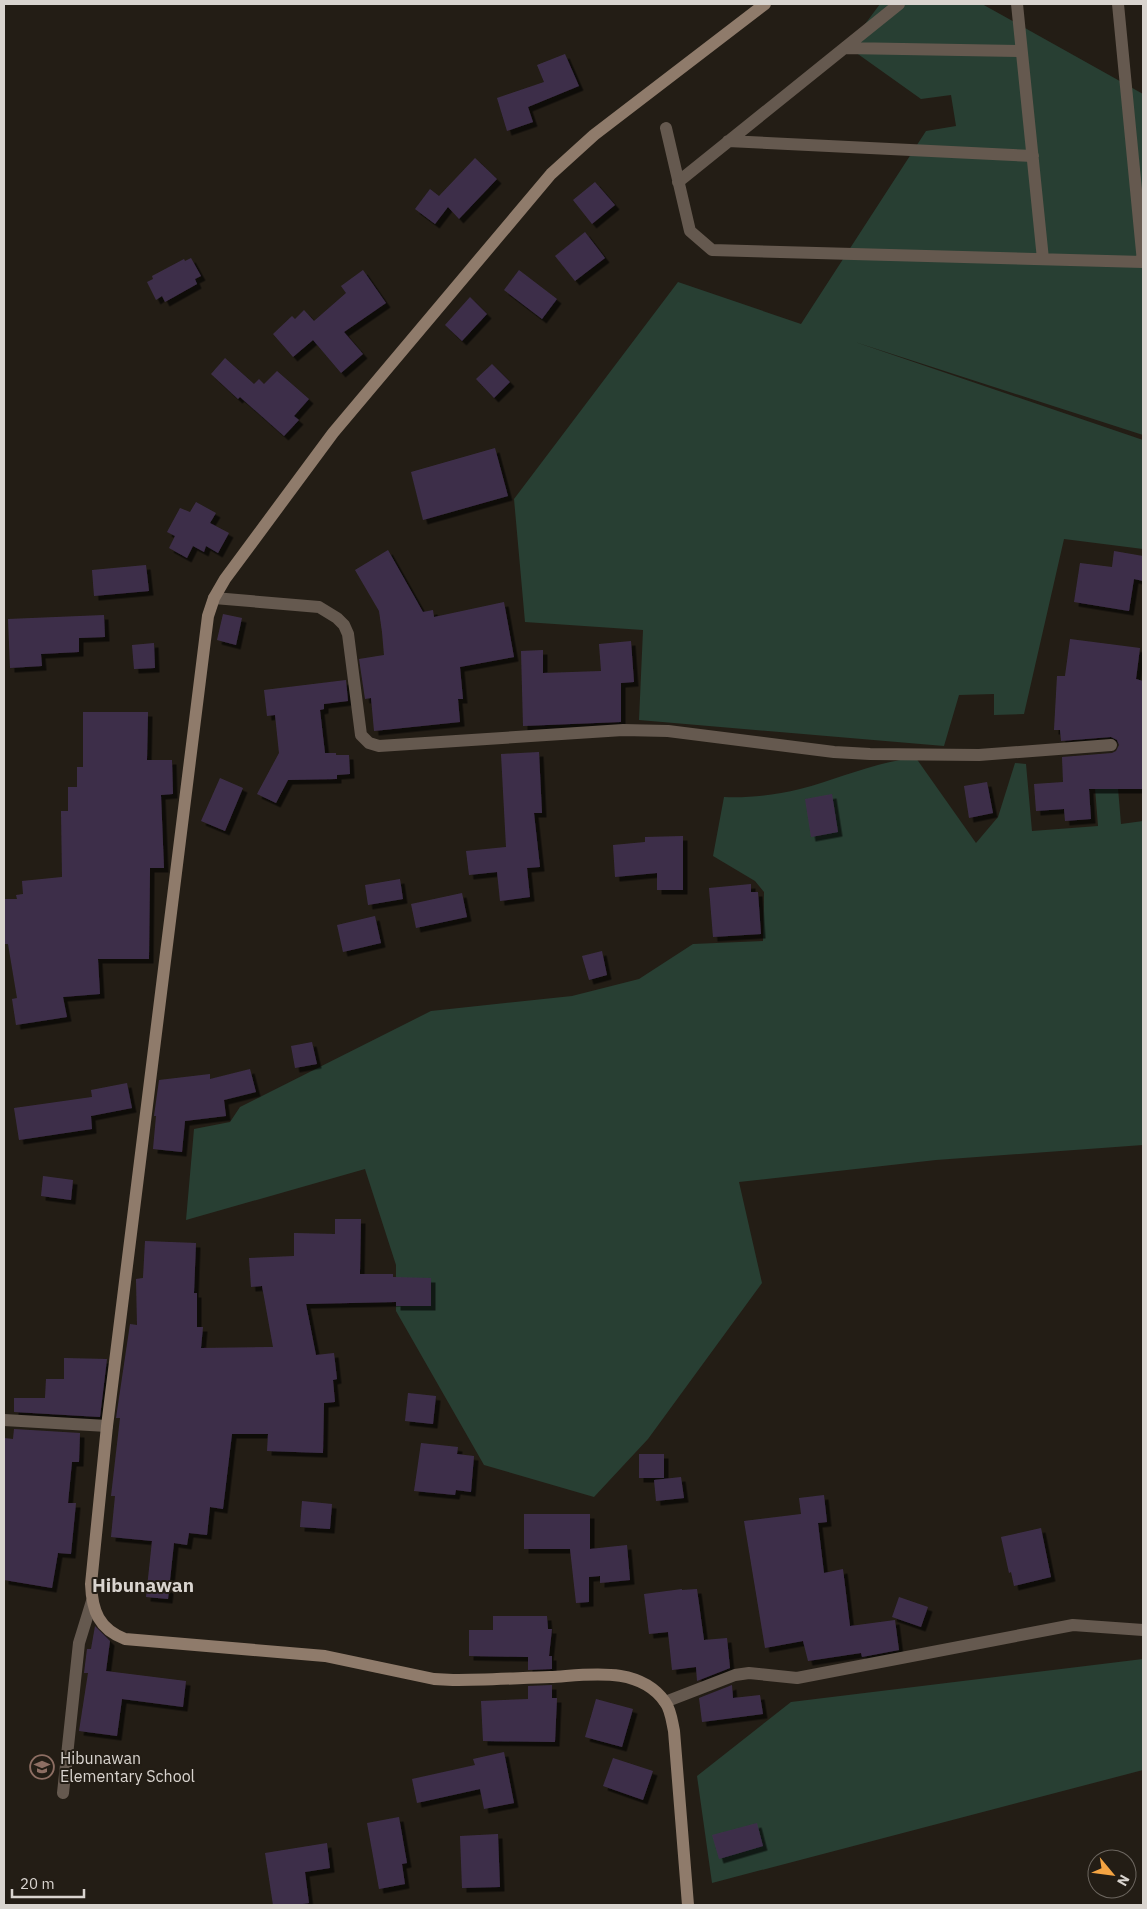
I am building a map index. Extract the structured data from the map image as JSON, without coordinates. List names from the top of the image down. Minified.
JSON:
{"districts":["Hibunawan"],"places":{"school or university":["Hibunawan Elementary School"]},"scale_bar":"20 m","north":"bottom right"}
